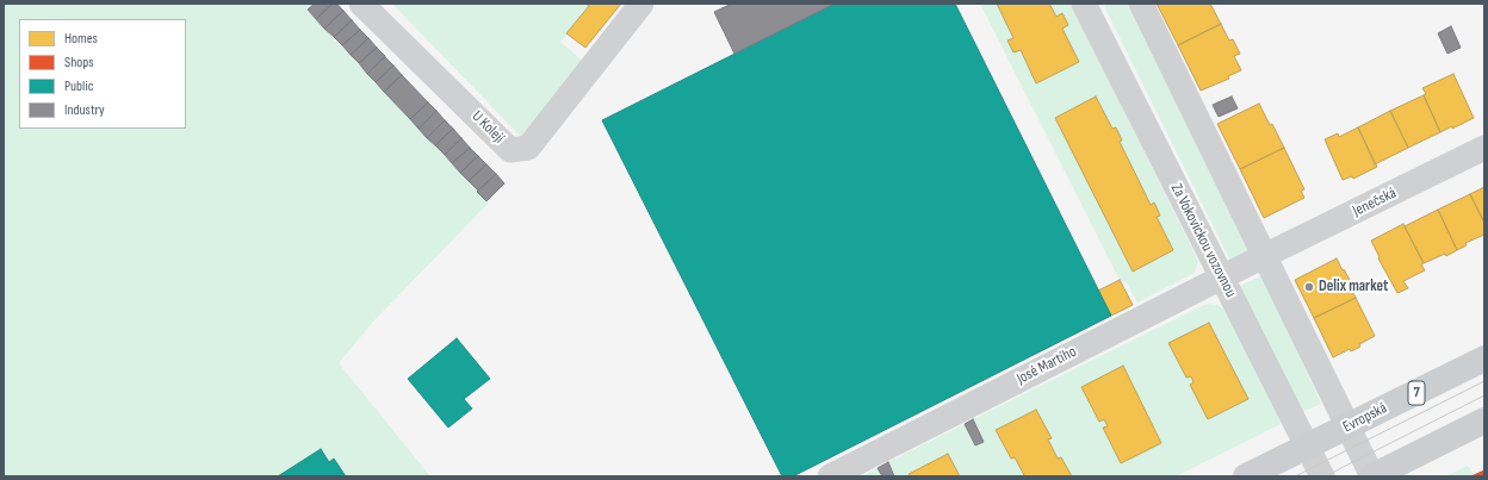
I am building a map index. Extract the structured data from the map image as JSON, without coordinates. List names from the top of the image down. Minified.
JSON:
{"streets":{"main road":["7","Evropská"],"street":["U Kolejí","Jenečská","Za Vokovickou vozovnou","José Martího"]},"crossings":[["Jenečská","José Martího"],["Za Vokovickou vozovnou","José Martího"],["Za Vokovickou vozovnou","Evropská"]],"places":["Delix market"],"legend":["Homes","Shops","Public","Industry"]}
